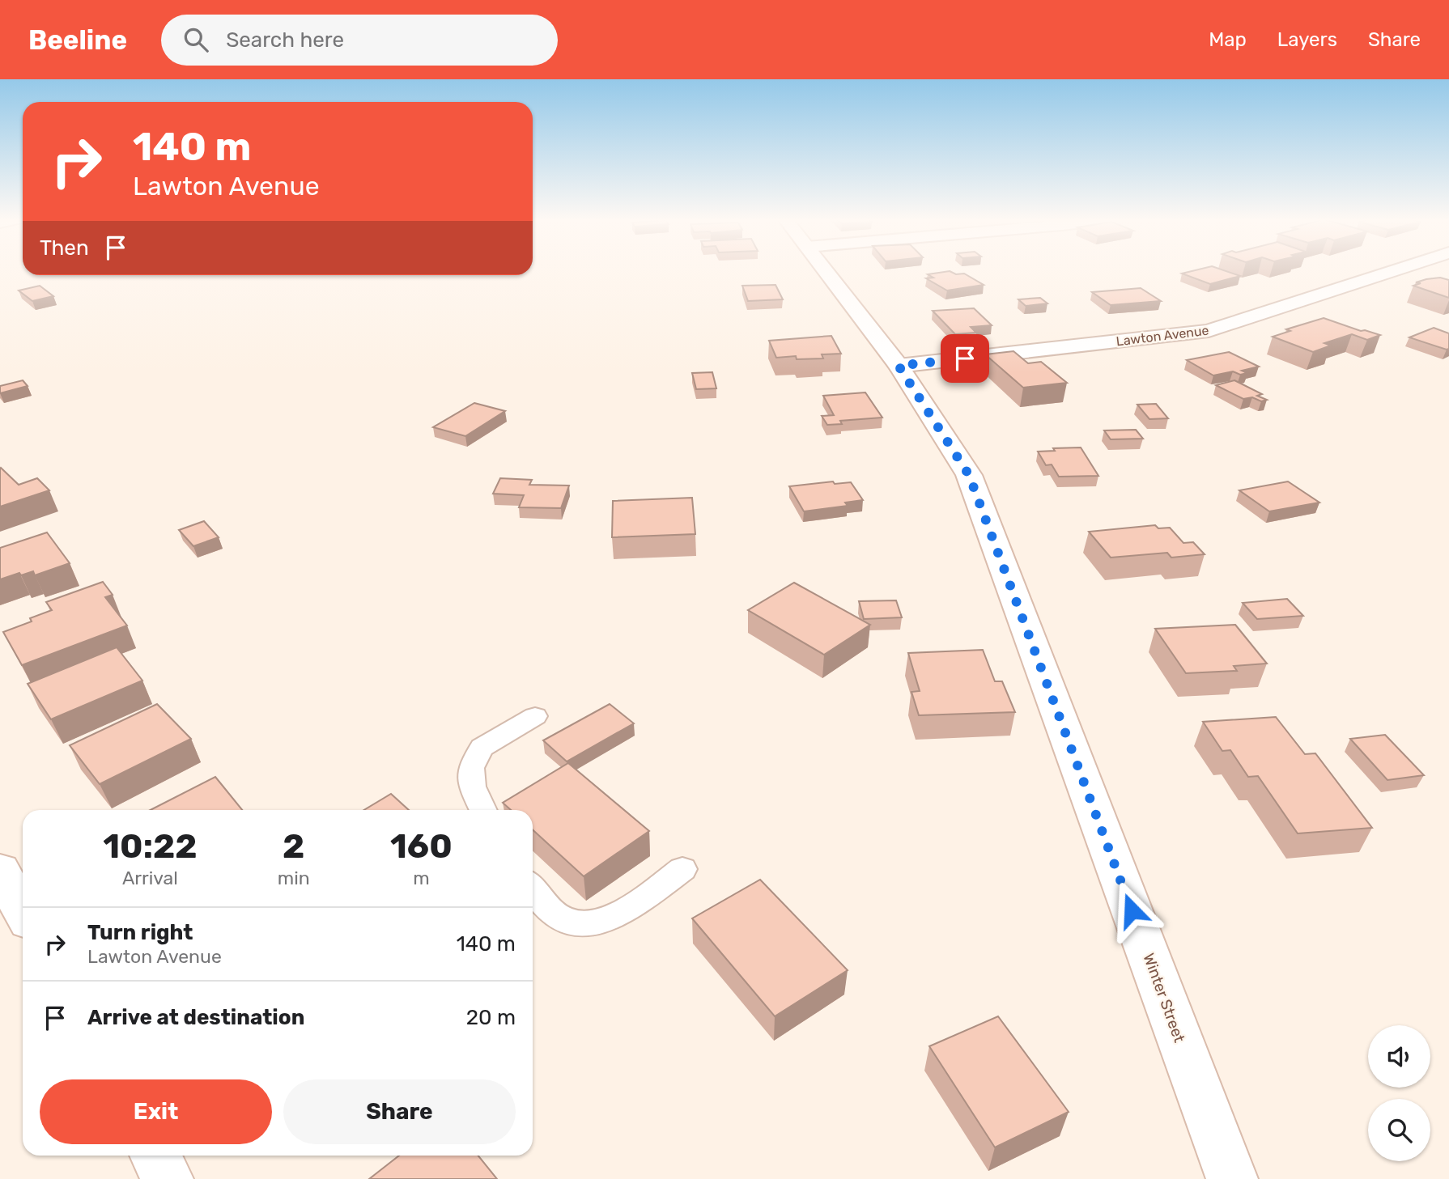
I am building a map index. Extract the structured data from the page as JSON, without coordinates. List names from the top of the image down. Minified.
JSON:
{"streets":{"street":["Lawton Avenue","Winter Street"]},"crossings":[["Lawton Avenue","Winter Street"]],"page":{"header":"Beeline","search":"Search here","nav":["Map","Layers","Share"],"turn":["140 m","Lawton Avenue"],"then":"Then","eta":["10:22","Arrival","2","min","160","m"],"list":[{"name":"Turn right","note":"Lawton Avenue","value":"140 m"},{"name":"Arrive at destination","value":"20 m"}],"buttons":["Exit","Share"]}}
